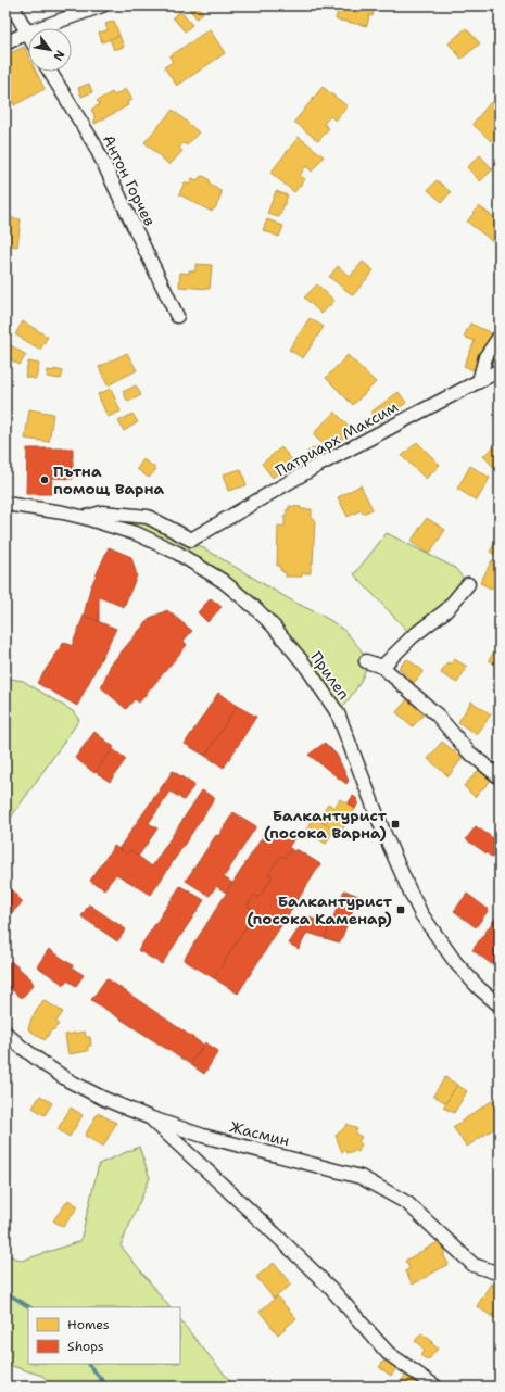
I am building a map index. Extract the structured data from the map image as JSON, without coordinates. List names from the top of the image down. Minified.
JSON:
{"streets":{"street":["Антон Горчев","Патриарх Максим","Прилеп","Жасмин"]},"crossings":[["Патриарх Максим","Прилеп"]],"places":{"other":["Пътна помощ Варна"],"transit":["Балкантурист (посока Варна)","Балкантурист (посока Каменар)"]},"legend":["Homes","Shops"],"north":"bottom right"}
